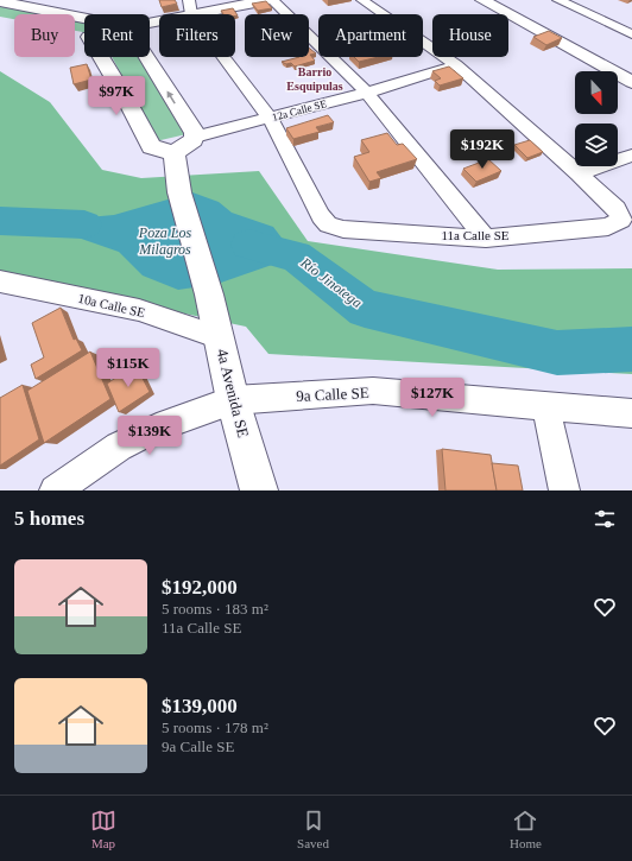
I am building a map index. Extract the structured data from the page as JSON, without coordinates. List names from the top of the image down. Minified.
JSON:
{"streets":{"street":["12a Calle SE","11a Calle SE","10a Calle SE","4a Avenida SE","9a Calle SE"]},"crossings":[["12a Calle SE","11a Calle SE"],["10a Calle SE","4a Avenida SE"],["4a Avenida SE","9a Calle SE"]],"districts":["Barrio Esquipulas"],"water":["Poza Los Milagros","Río Jinotega"],"north":"bottom","page":{"chip":["Buy","Rent","Filters","New","Apartment","House"],"price":["$97K","$192K","$115K","$127K","$139K"],"heading":"5 homes","list":[{"name":"$192,000","note":"5 rooms · 183 m² · 11a Calle SE"},{"name":"$139,000","note":"5 rooms · 178 m² · 9a Calle SE"}],"tabs":["Map","Saved","Home"]}}
